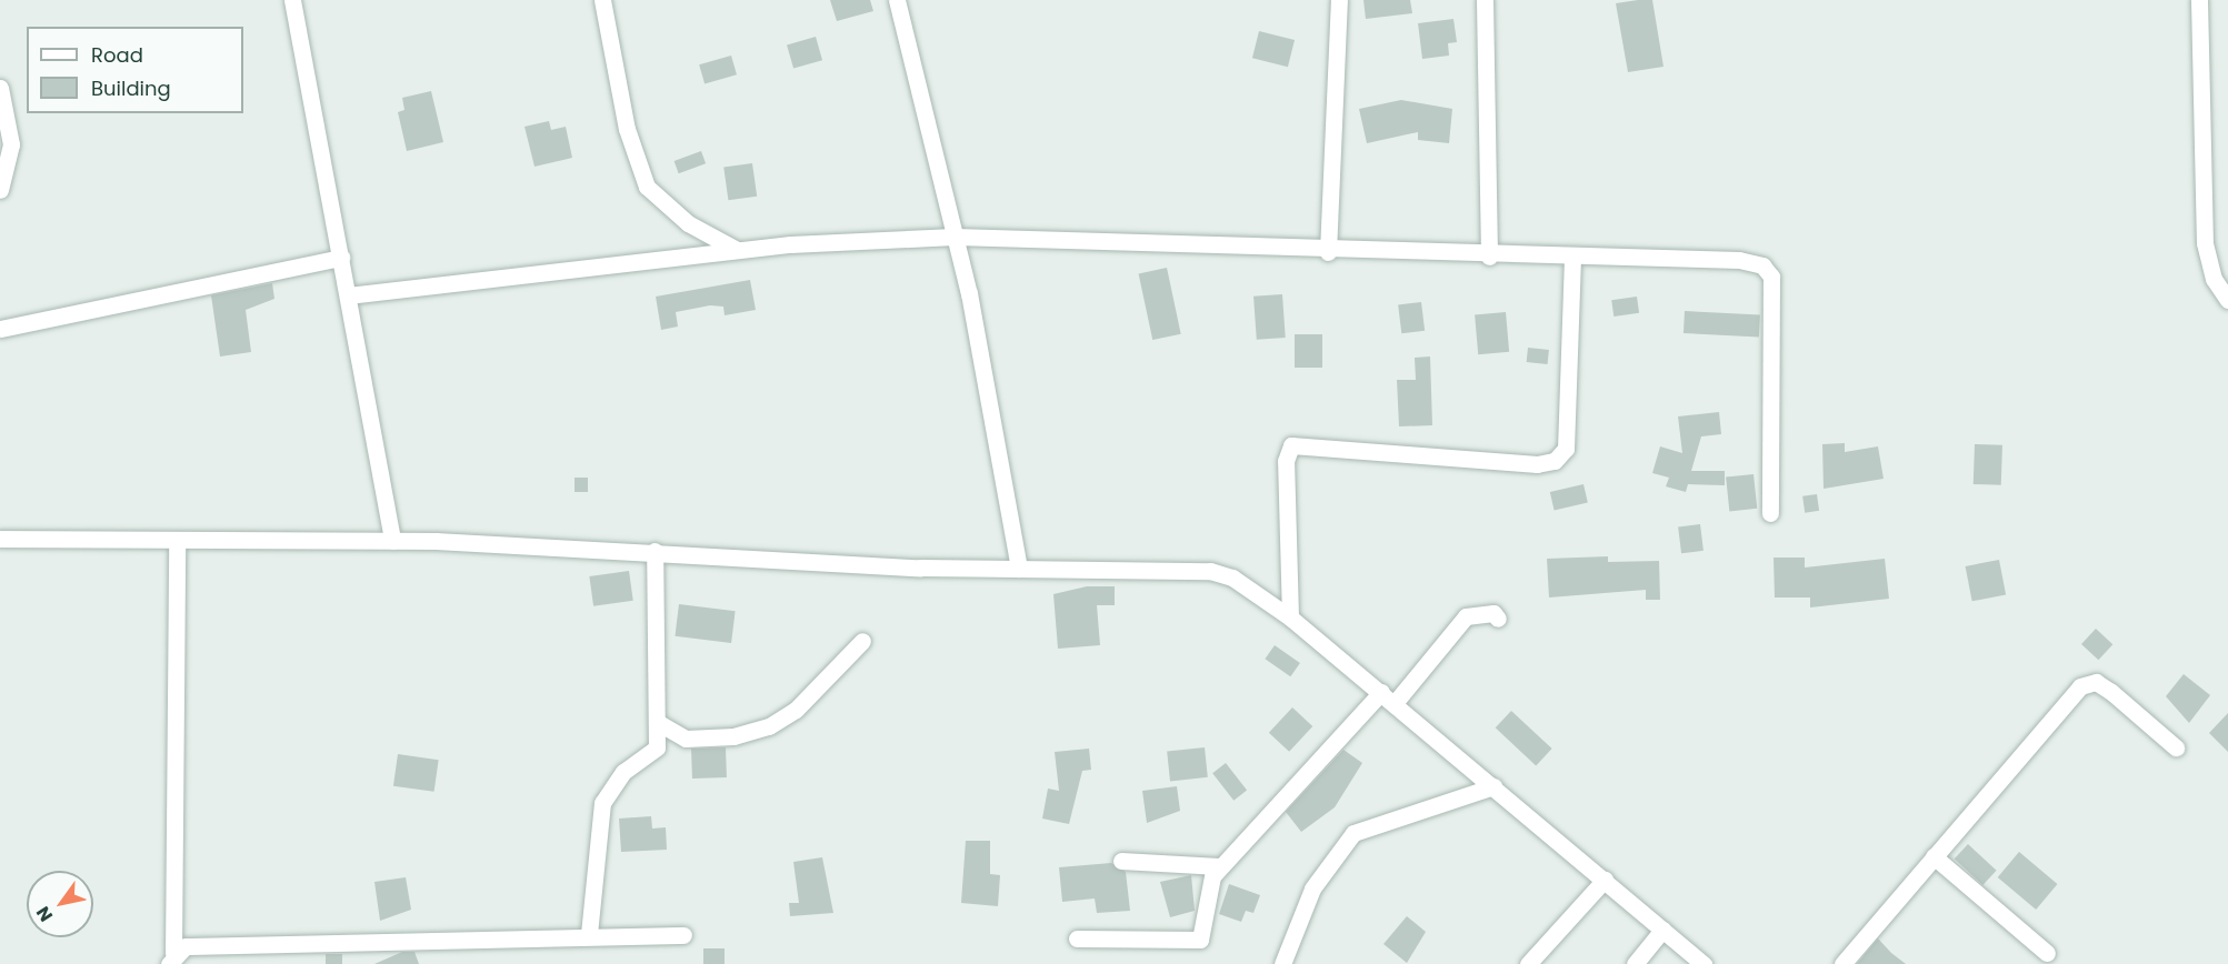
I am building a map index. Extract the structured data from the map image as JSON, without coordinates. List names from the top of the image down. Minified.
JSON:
{"legend":["Road","Building"],"north":"bottom left"}
